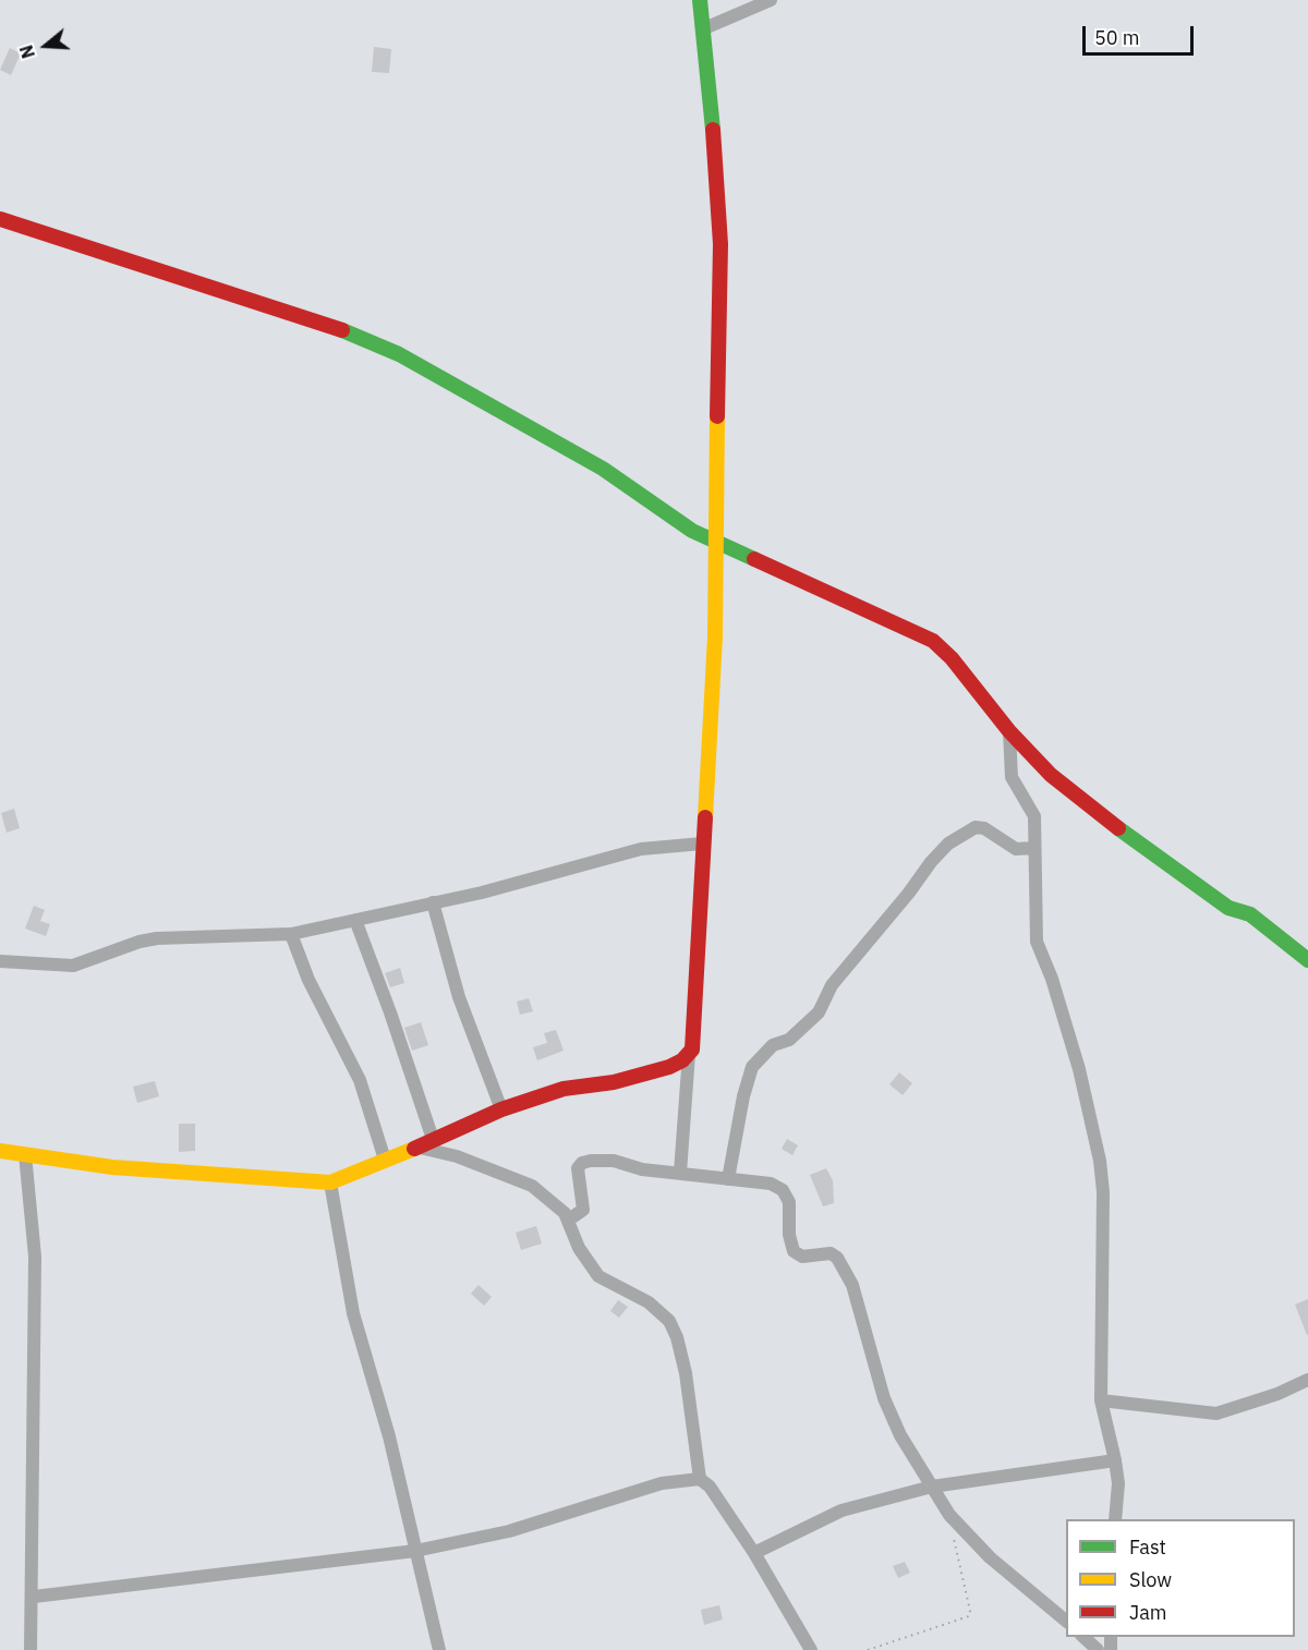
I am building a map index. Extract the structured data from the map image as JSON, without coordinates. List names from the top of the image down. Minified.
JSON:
{"legend":["Fast","Slow","Jam"],"scale_bar":"50 m","north":"left"}
